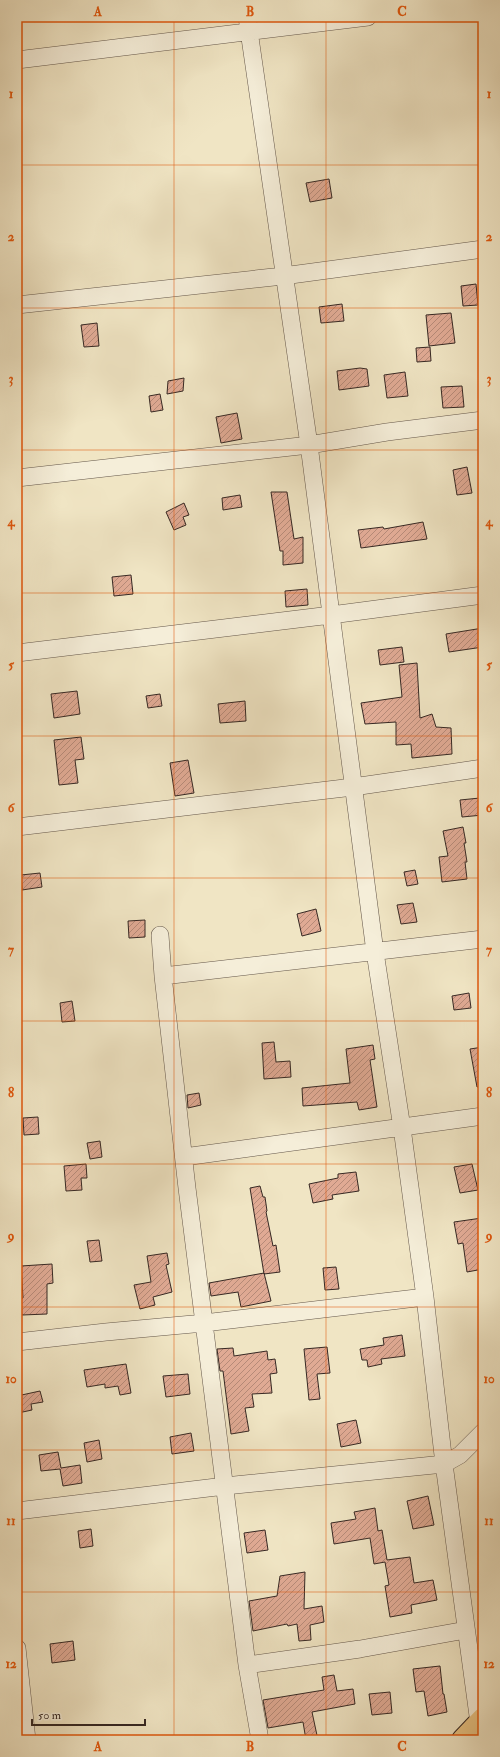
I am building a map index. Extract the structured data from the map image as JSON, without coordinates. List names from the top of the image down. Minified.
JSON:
{"scale_bar":"50 m","grid":{"columns":["A","B","C"],"rows":["1","2","3","4","5","6","7","8","9","10","11","12"]}}
